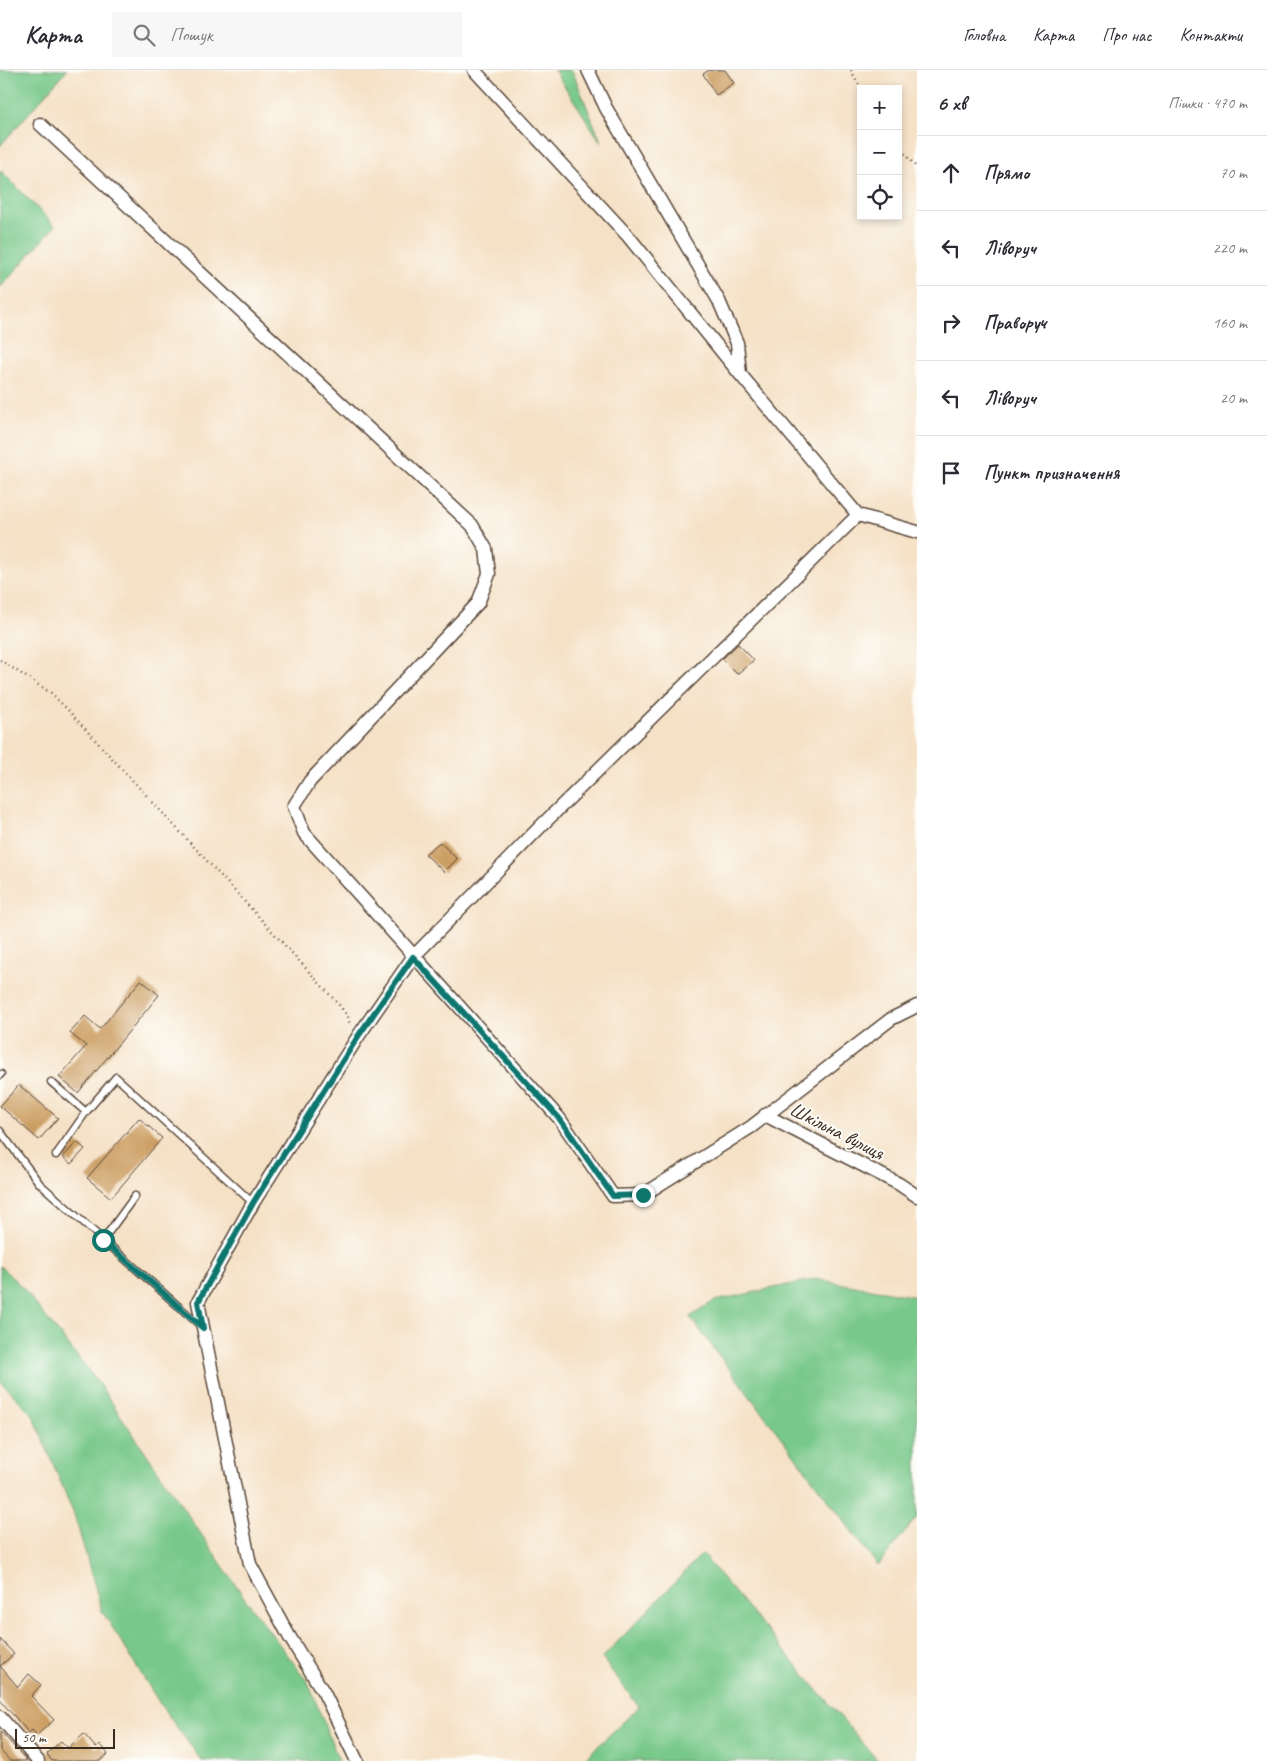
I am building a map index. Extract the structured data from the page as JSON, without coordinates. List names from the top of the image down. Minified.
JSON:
{"streets":{"street":["Шкільна вулиця"]},"scale_bar":"50 m","page":{"header":"Карта","search":"Пошук","nav":["Головна","Карта","Про нас","Контакти"],"heading":["6 хв","Пішки · 470 m"],"map_buttons":["+","−"],"list":[["Прямо","70 m"],["Ліворуч","220 m"],["Праворуч","160 m"],["Ліворуч","20 m"],"Пункт призначення"],"scale":"50 m"}}
